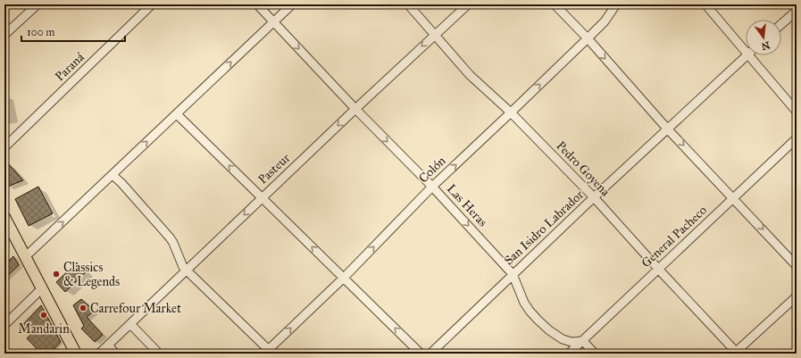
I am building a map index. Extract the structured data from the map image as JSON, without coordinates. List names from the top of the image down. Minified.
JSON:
{"streets":{"street":["Paraná","Pasteur","Pedro Goyena","Colón","Las Heras","San Isidro Labrador","General Pacheco"]},"crossings":[["Pasteur","Pedro Goyena"],["Pasteur","Las Heras"],["Pedro Goyena","Colón"],["Pedro Goyena","San Isidro Labrador"],["Pedro Goyena","General Pacheco"],["Colón","Las Heras"],["Las Heras","San Isidro Labrador"],["Las Heras","General Pacheco"]],"one_way":["Pasteur","Colón","Las Heras"],"places":["Classics & Legends","Carrefour Market","Mandarin"],"scale_bar":"100 m","north":"bottom"}
